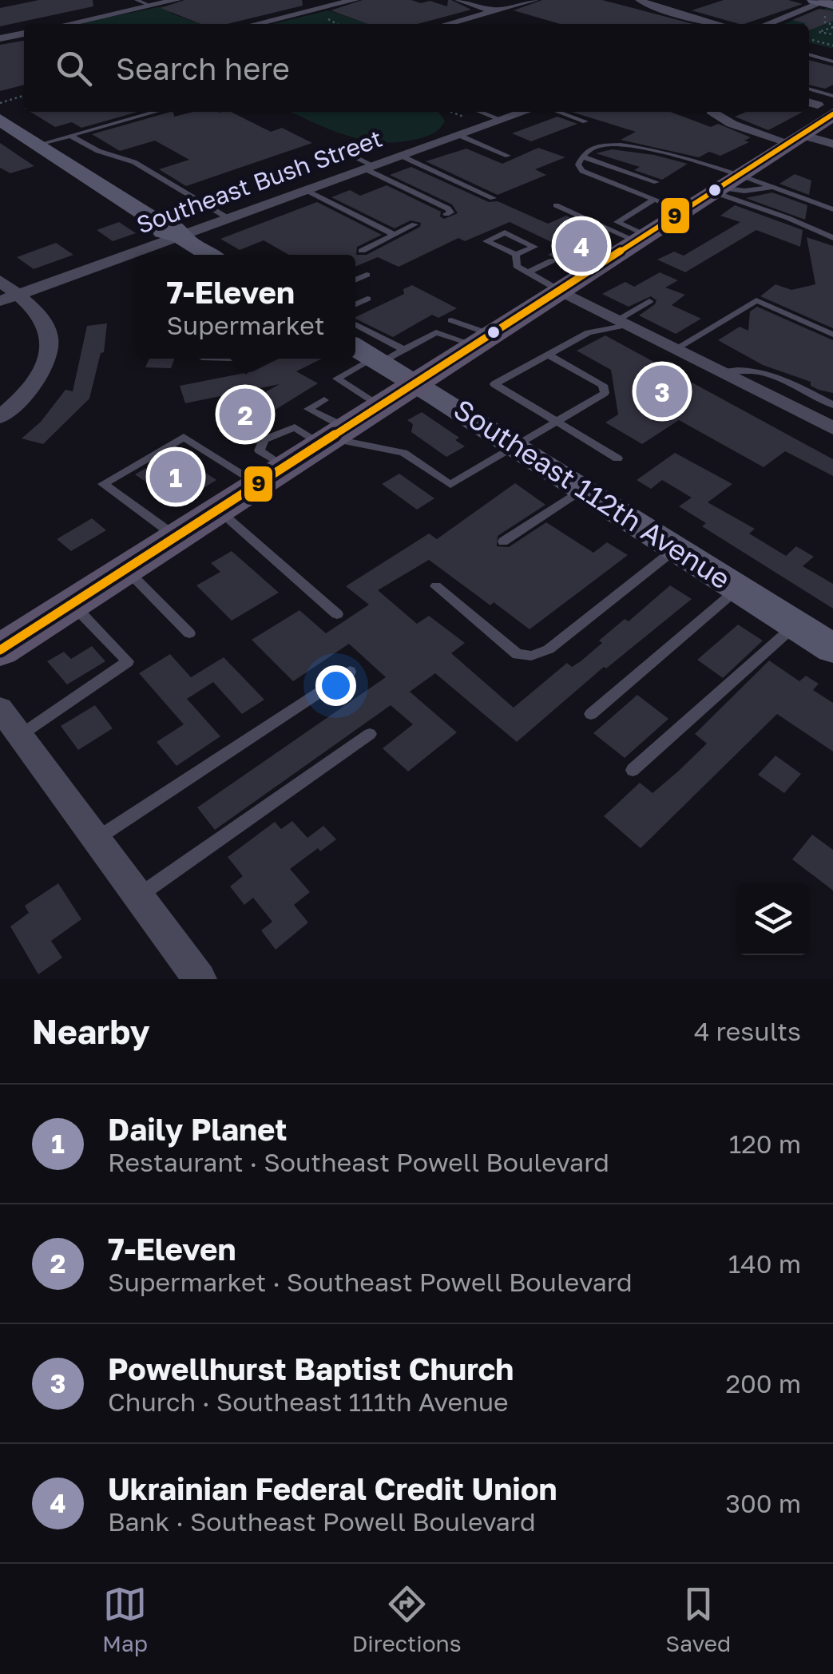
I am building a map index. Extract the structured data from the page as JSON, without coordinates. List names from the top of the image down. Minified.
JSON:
{"streets":{"street":["Southeast Bush Street","Southeast 112th Avenue"]},"lines":["transit line 9"],"page":{"search":"Search here","pins":["4","3","2","1"],"popup":["7-Eleven","Supermarket"],"heading":["Nearby","4 results"],"list":[{"mark":"1","name":"Daily Planet","note":"Restaurant · Southeast Powell Boulevard","value":"120 m"},{"mark":"2","name":"7-Eleven","note":"Supermarket · Southeast Powell Boulevard","value":"140 m"},{"mark":"3","name":"Powellhurst Baptist Church","note":"Church · Southeast 111th Avenue","value":"200 m"},{"mark":"4","name":"Ukrainian Federal Credit Union","note":"Bank · Southeast Powell Boulevard","value":"300 m"}],"nav":["Map","Directions","Saved"]}}
